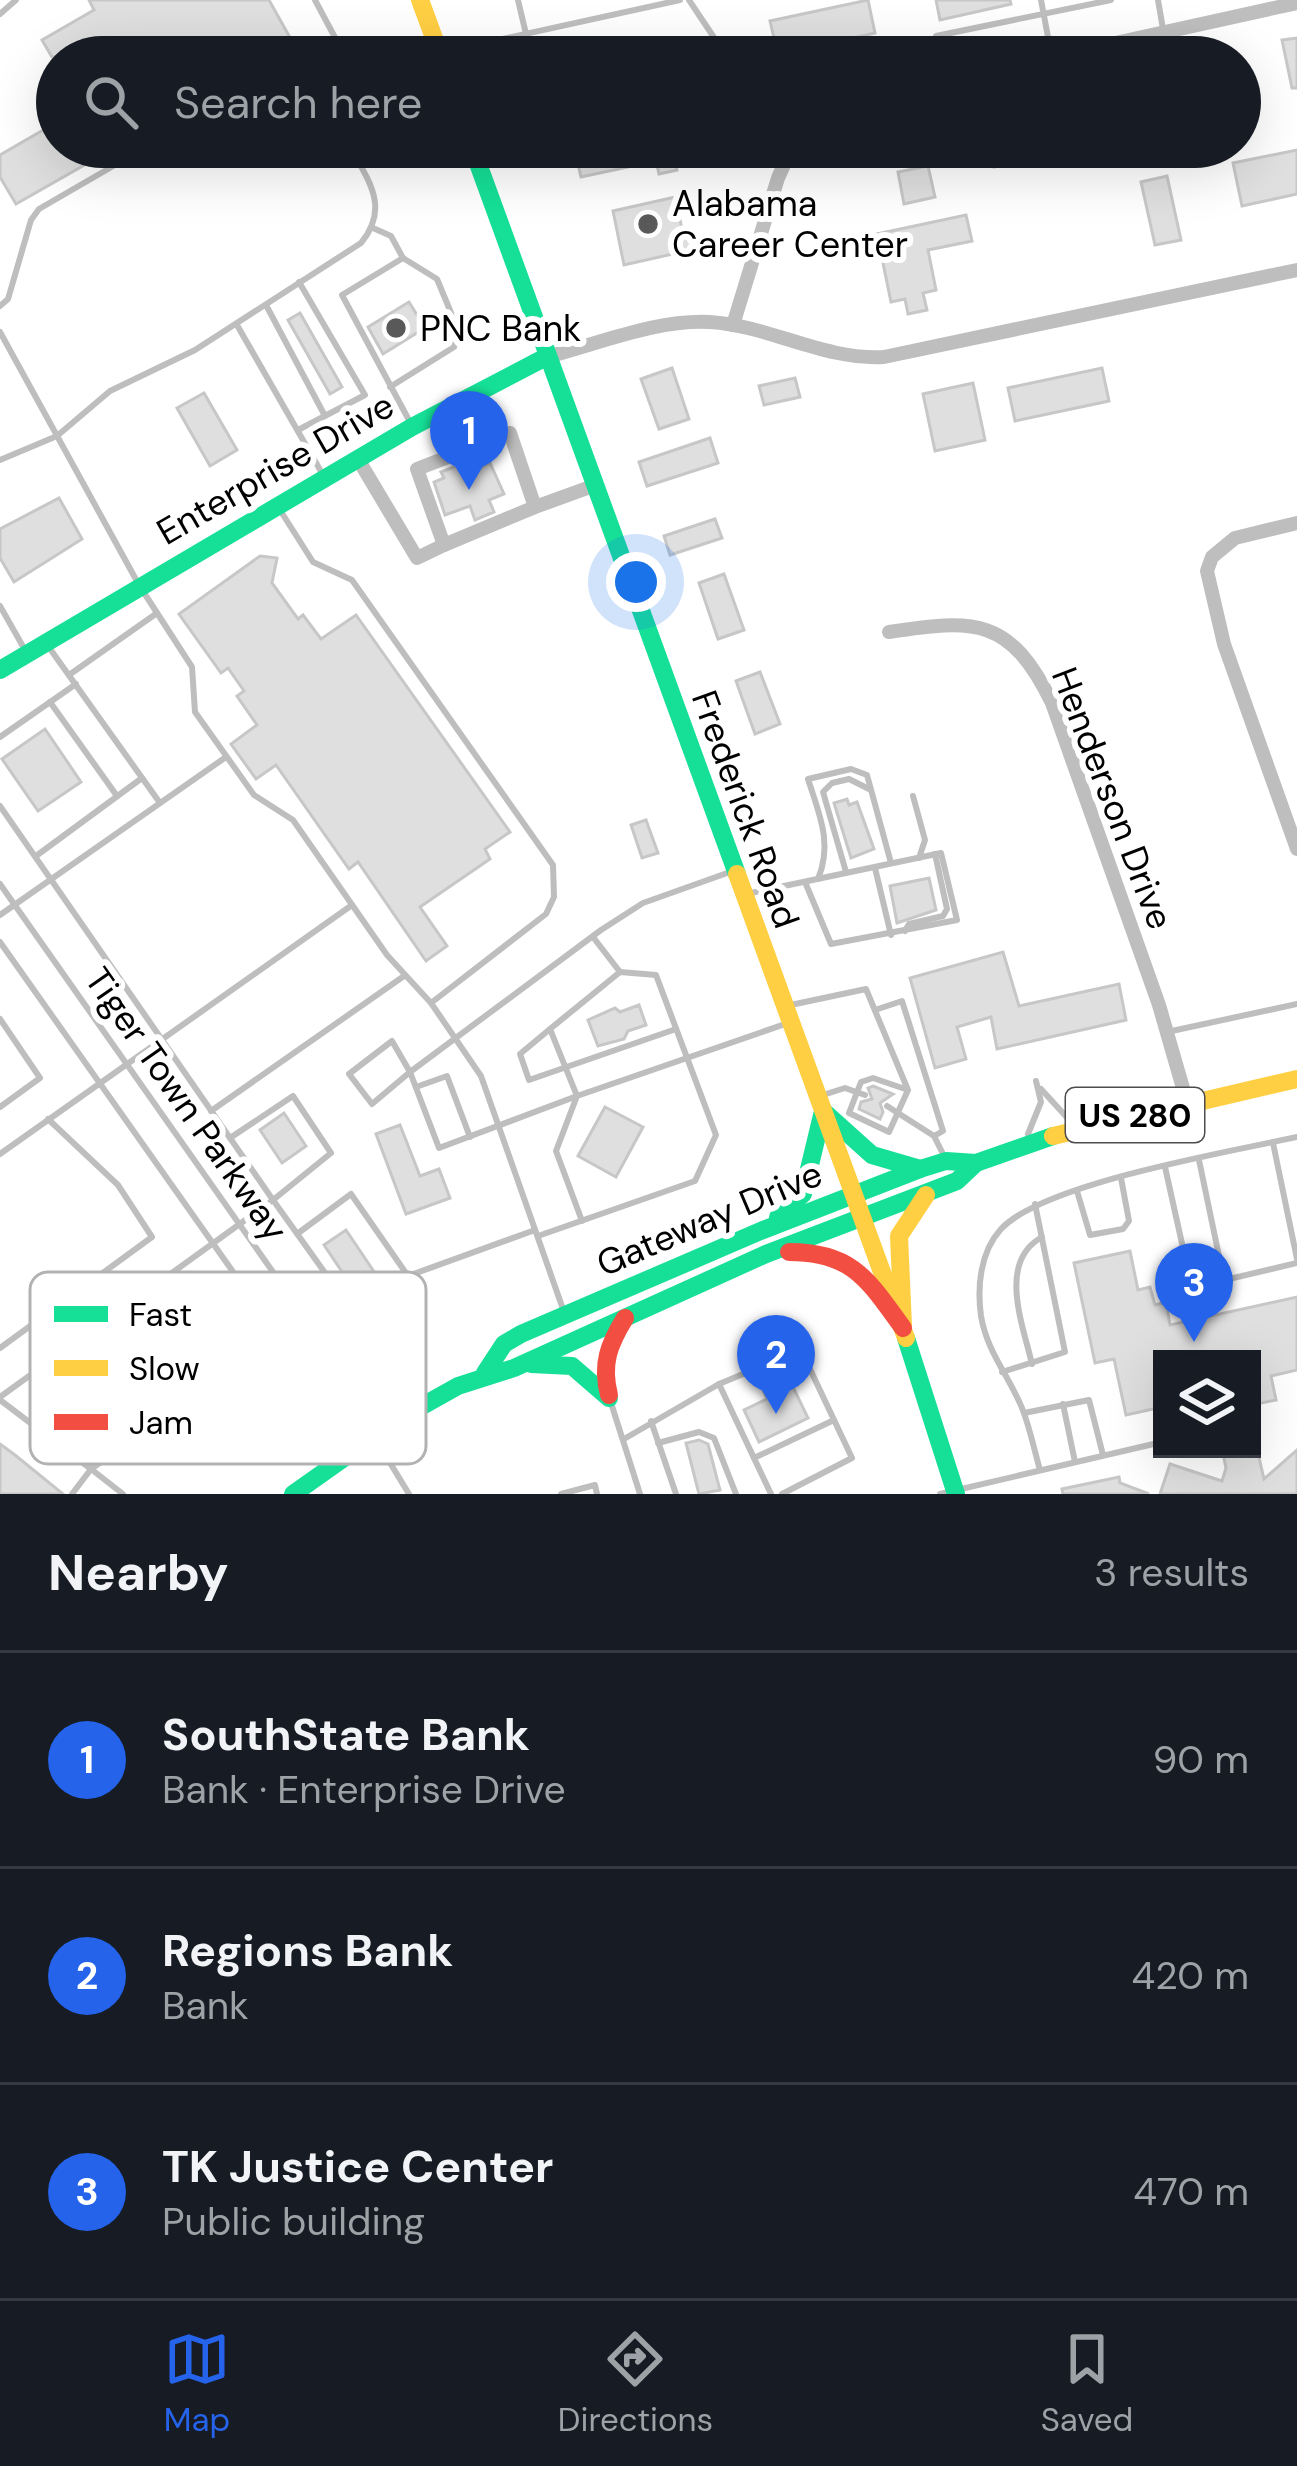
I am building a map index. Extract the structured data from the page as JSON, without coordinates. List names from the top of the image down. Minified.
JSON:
{"streets":{"main road":["Enterprise Drive","Frederick Road","US 280","Gateway Drive"],"street":["Henderson Drive"],"lane":["Tiger Town Parkway"]},"crossings":[["Enterprise Drive","Frederick Road"],["Henderson Drive","Gateway Drive"],["Frederick Road","Gateway Drive"]],"places":["Alabama Career Center","PNC Bank"],"legend":["Fast","Slow","Jam"],"page":{"search":"Search here","pins":["1","3","2"],"heading":["Nearby","3 results"],"list":[{"mark":"1","name":"SouthState Bank","note":"Bank · Enterprise Drive","value":"90 m"},{"mark":"2","name":"Regions Bank","note":"Bank","value":"420 m"},{"mark":"3","name":"TK Justice Center","note":"Public building","value":"470 m"}],"nav":["Map","Directions","Saved"]}}
